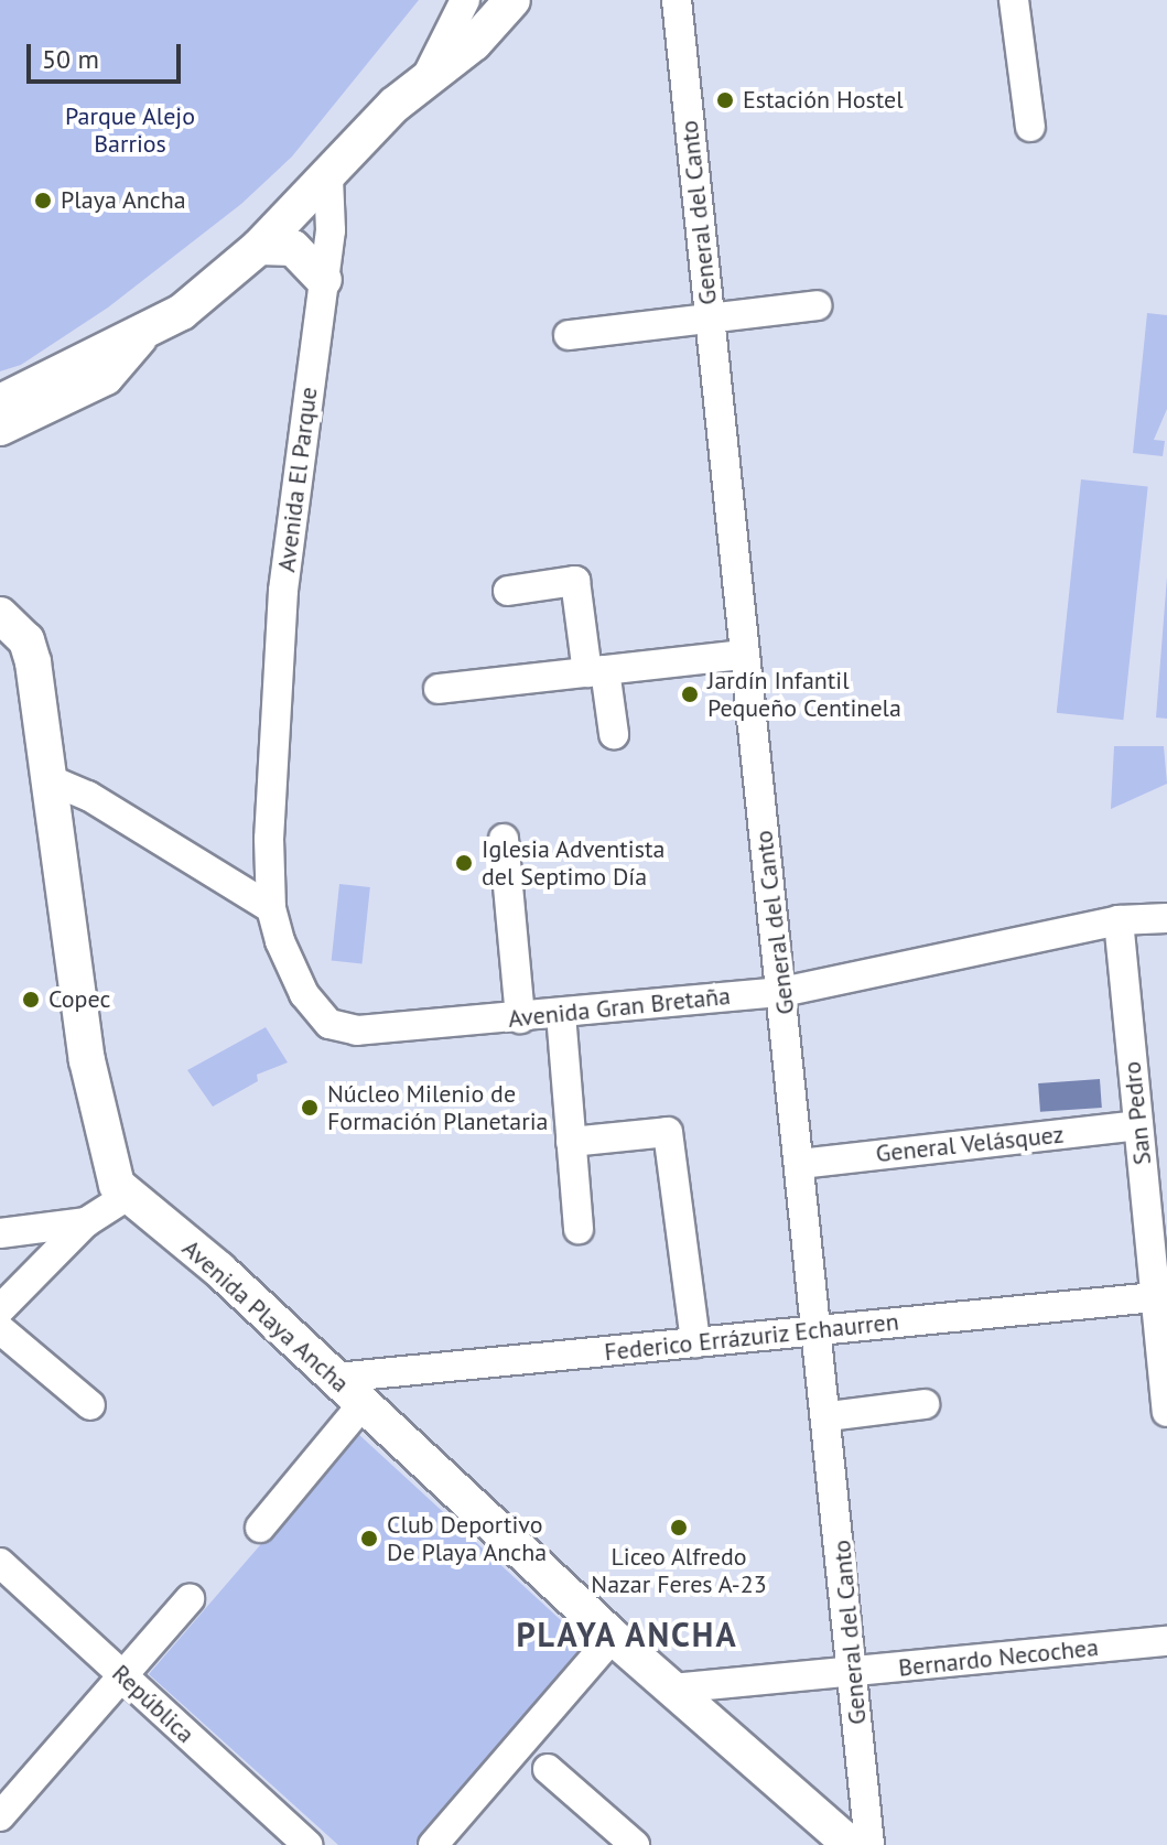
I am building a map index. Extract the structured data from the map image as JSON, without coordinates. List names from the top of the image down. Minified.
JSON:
{"streets":{"main road":["Avenida Playa Ancha"],"street":["General del Canto","Avenida El Parque","Avenida Gran Bretaña","San Pedro","General Velásquez","Federico Errázuriz Echaurren","Bernardo Necochea","República"]},"crossings":[["General del Canto","Avenida Gran Bretaña"],["General del Canto","General Velásquez"],["General del Canto","Federico Errázuriz Echaurren"],["General del Canto","Bernardo Necochea"],["Avenida El Parque","Avenida Gran Bretaña"],["Avenida Gran Bretaña","San Pedro"],["San Pedro","General Velásquez"],["San Pedro","Federico Errázuriz Echaurren"],["Avenida Playa Ancha","Federico Errázuriz Echaurren"],["Avenida Playa Ancha","Bernardo Necochea"]],"districts":["PLAYA ANCHA"],"parks":["Parque Alejo Barrios"],"places":["Estación Hostel","Playa Ancha","Jardín Infantil Pequeño Centinela","Iglesia Adventista del Septimo Día","Copec","Núcleo Milenio de Formación Planetaria","Liceo Alfredo Nazar Feres A-23","Club Deportivo De Playa Ancha"],"scale_bar":"50 m"}
